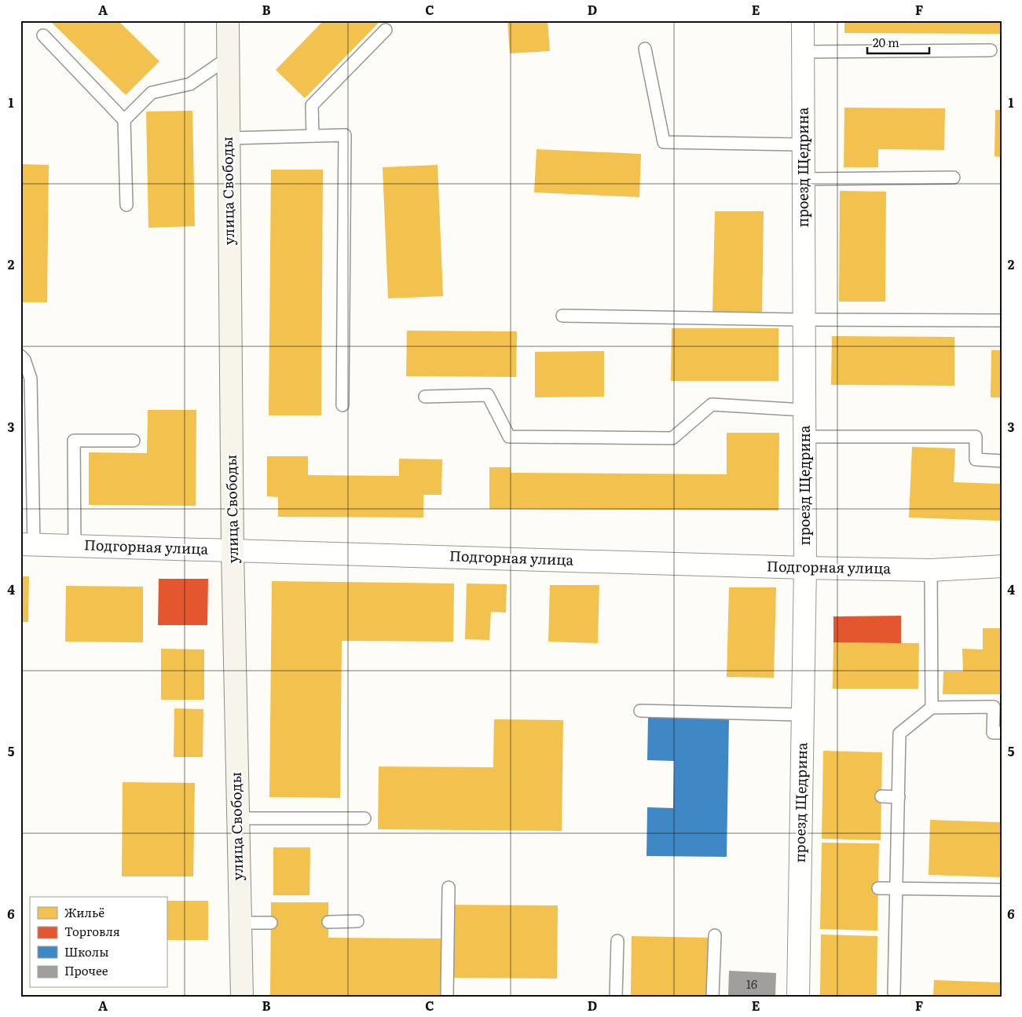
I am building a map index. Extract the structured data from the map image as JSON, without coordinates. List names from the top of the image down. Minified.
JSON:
{"streets":{"street":["проезд Щедрина","улица Свободы","Подгорная улица"]},"crossings":[["проезд Щедрина","Подгорная улица"],["улица Свободы","Подгорная улица"]],"house_numbers":["16"],"legend":["Жильё","Торговля","Школы","Прочее"],"scale_bar":"20 m","grid":{"columns":["A","B","C","D","E","F"],"rows":["1","2","3","4","5","6"]}}
